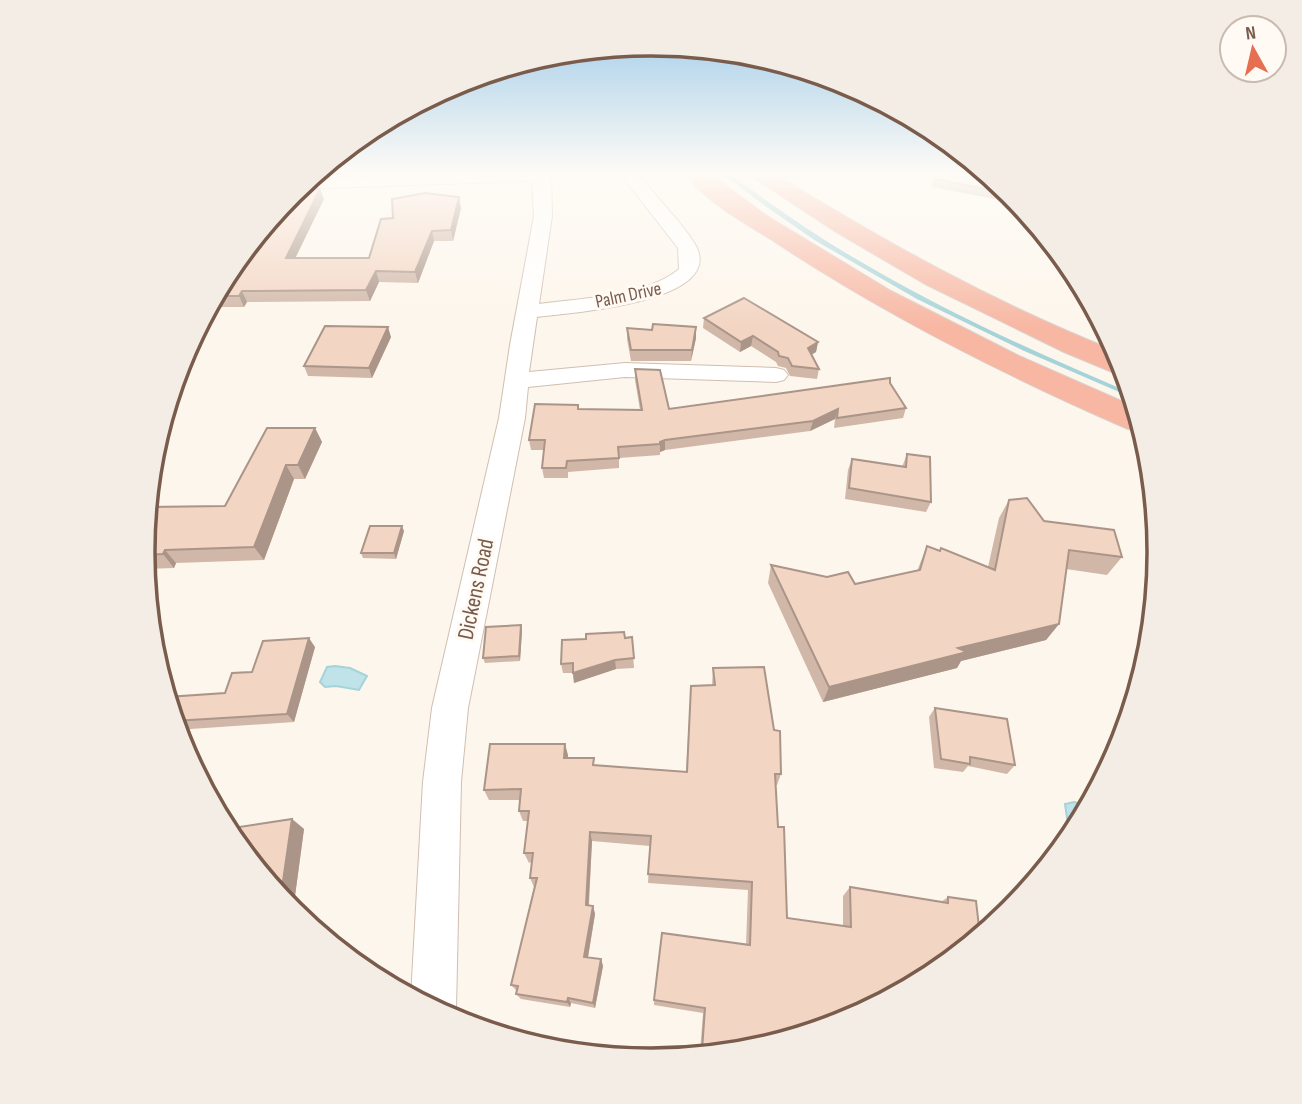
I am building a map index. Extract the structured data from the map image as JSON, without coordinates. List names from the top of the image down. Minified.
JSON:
{"streets":{"street":["Palm Drive","Dickens Road"]},"crossings":[["Palm Drive","Dickens Road"]],"north":"top"}
